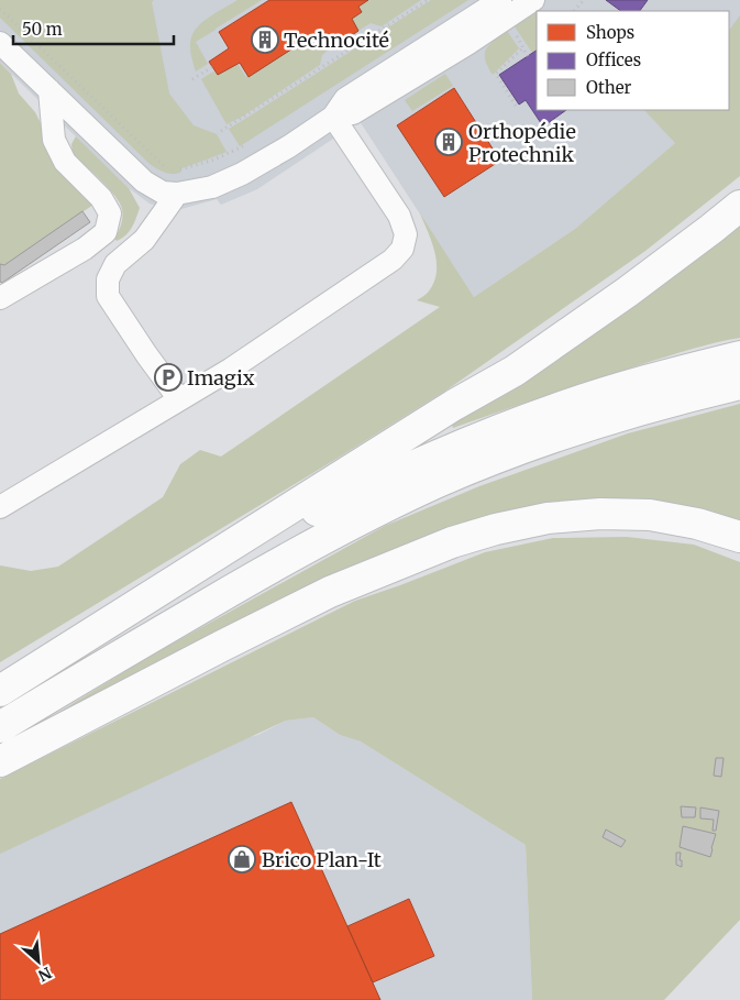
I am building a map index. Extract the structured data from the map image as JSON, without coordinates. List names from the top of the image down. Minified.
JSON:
{"places":{"building":["Technocité","Orthopédie Protechnik"],"parking":["Imagix"],"shop":["Brico Plan-It"]},"legend":["Shops","Offices","Other"],"scale_bar":"50 m","north":"bottom right"}
